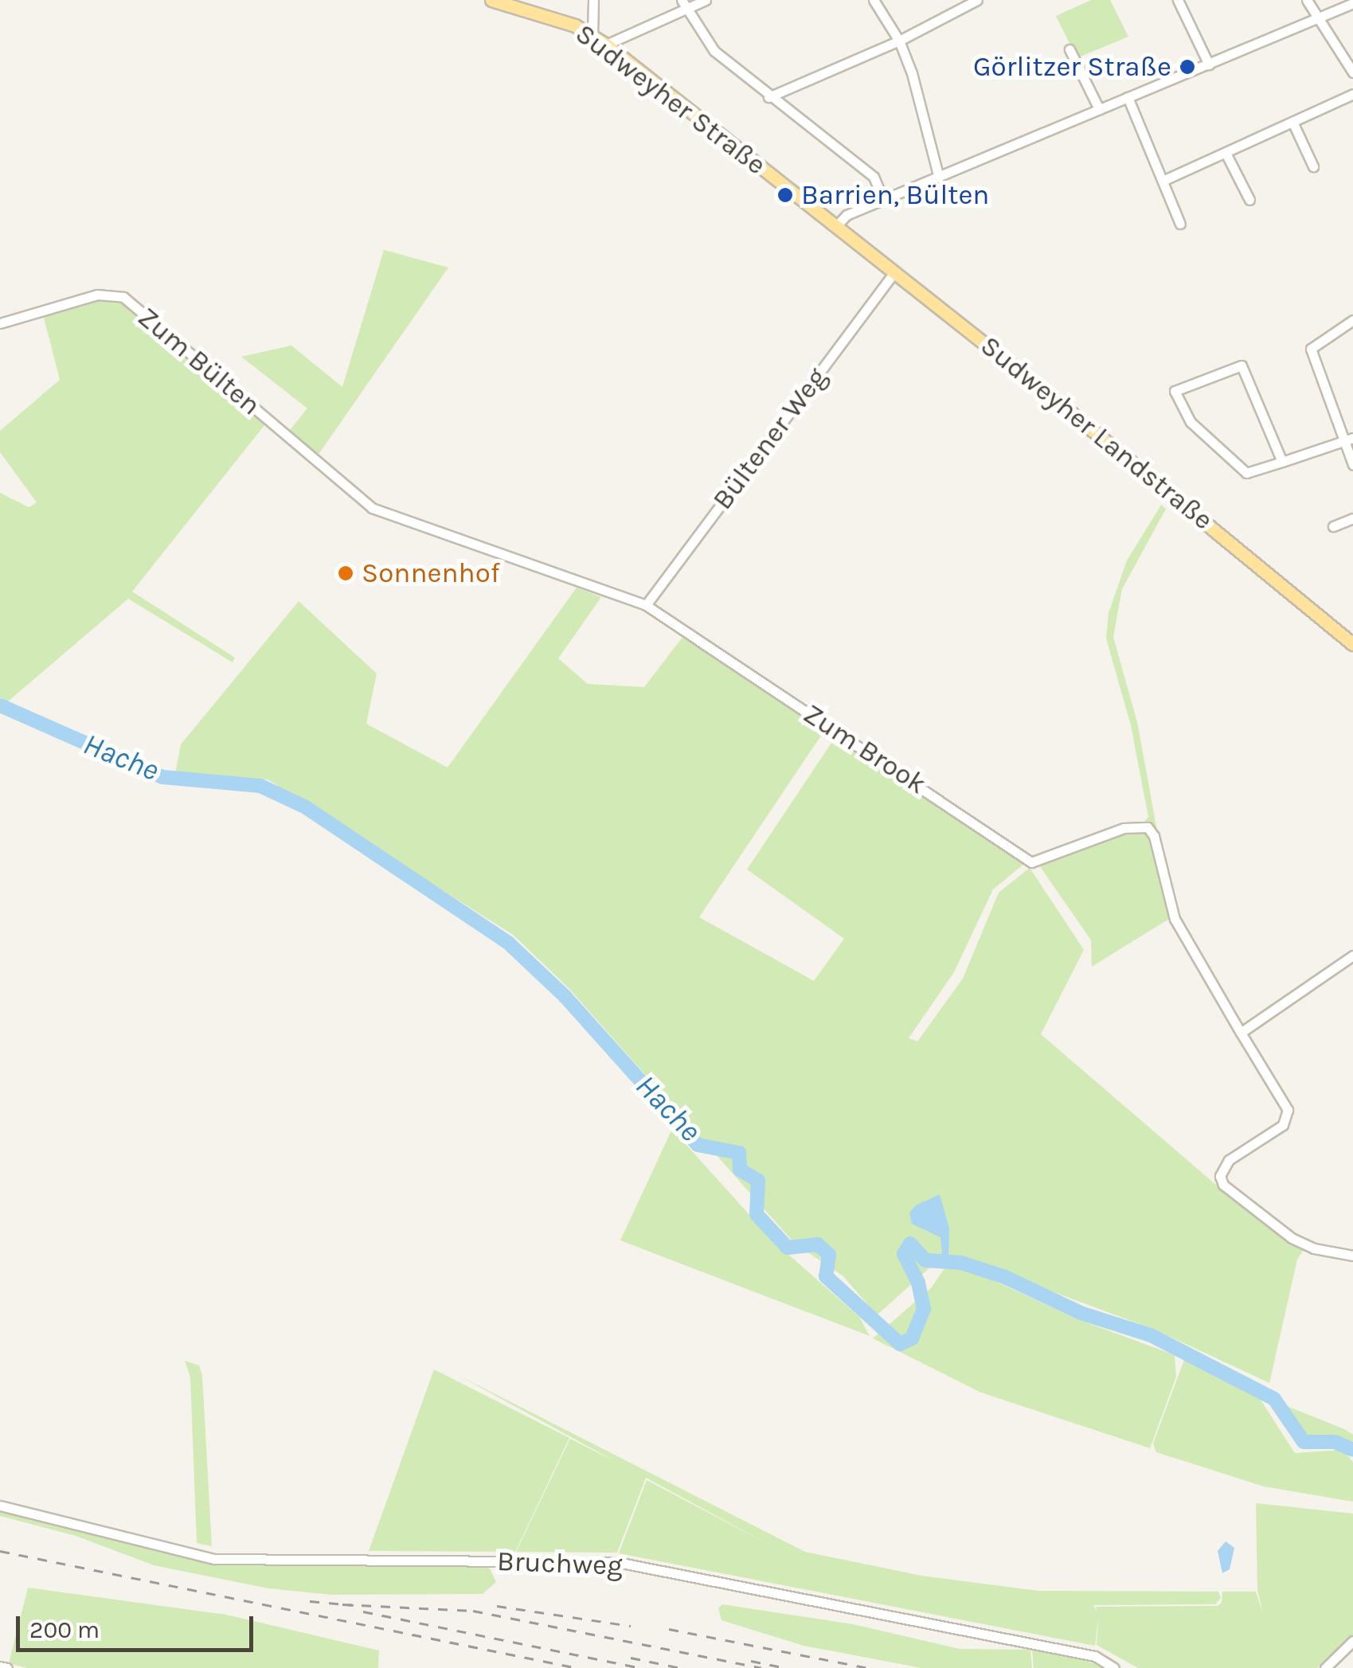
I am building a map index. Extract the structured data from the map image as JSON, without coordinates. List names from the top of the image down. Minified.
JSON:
{"streets":{"main road":["Sudweyher Straße","Sudweyher Landstraße"],"street":["Zum Bülten","Bültener Weg","Zum Brook","Bruchweg"]},"crossings":[["Sudweyher Straße","Sudweyher Landstraße"],["Zum Bülten","Zum Brook"],["Sudweyher Landstraße","Bültener Weg"],["Bültener Weg","Zum Brook"]],"water":["Hache"],"places":["Görlitzer Straße","Barrien, Bülten","Sonnenhof"],"scale_bar":"200 m"}
